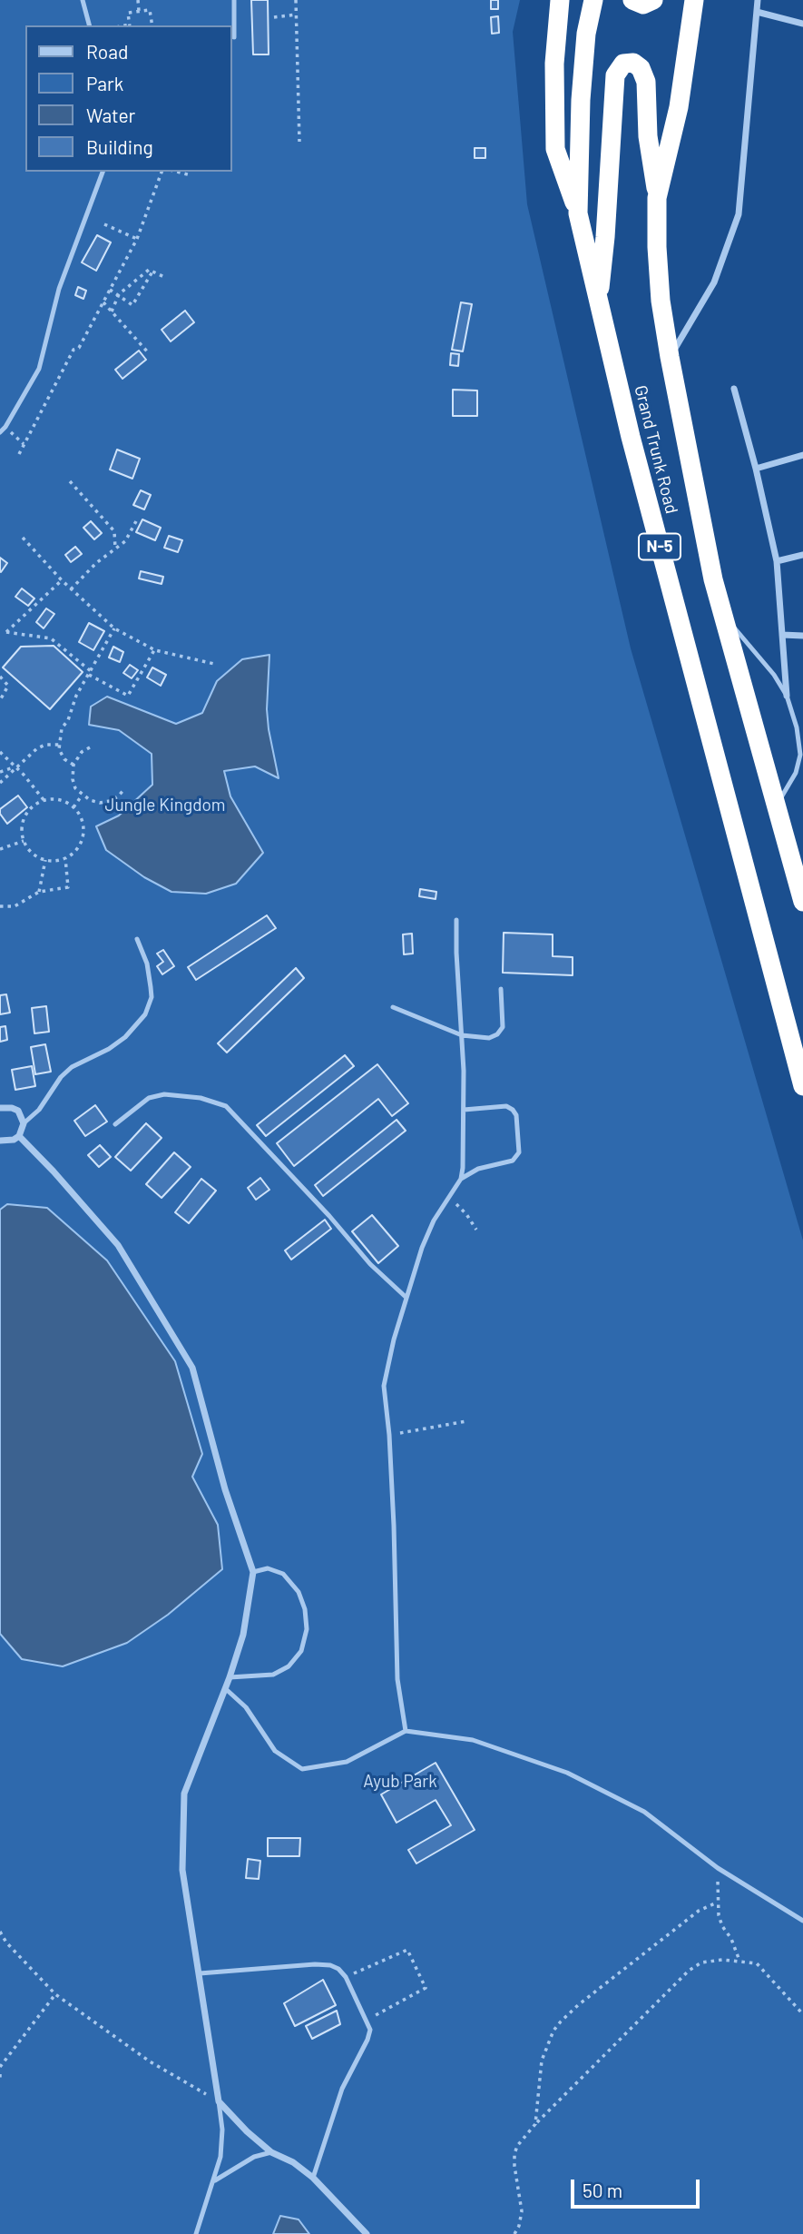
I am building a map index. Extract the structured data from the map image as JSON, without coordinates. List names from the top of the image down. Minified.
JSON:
{"streets":{"highway":["Grand Trunk Road","N-5"]},"parks":["Jungle Kingdom","Ayub Park"],"legend":["Road","Park","Water","Building"],"scale_bar":"50 m"}
